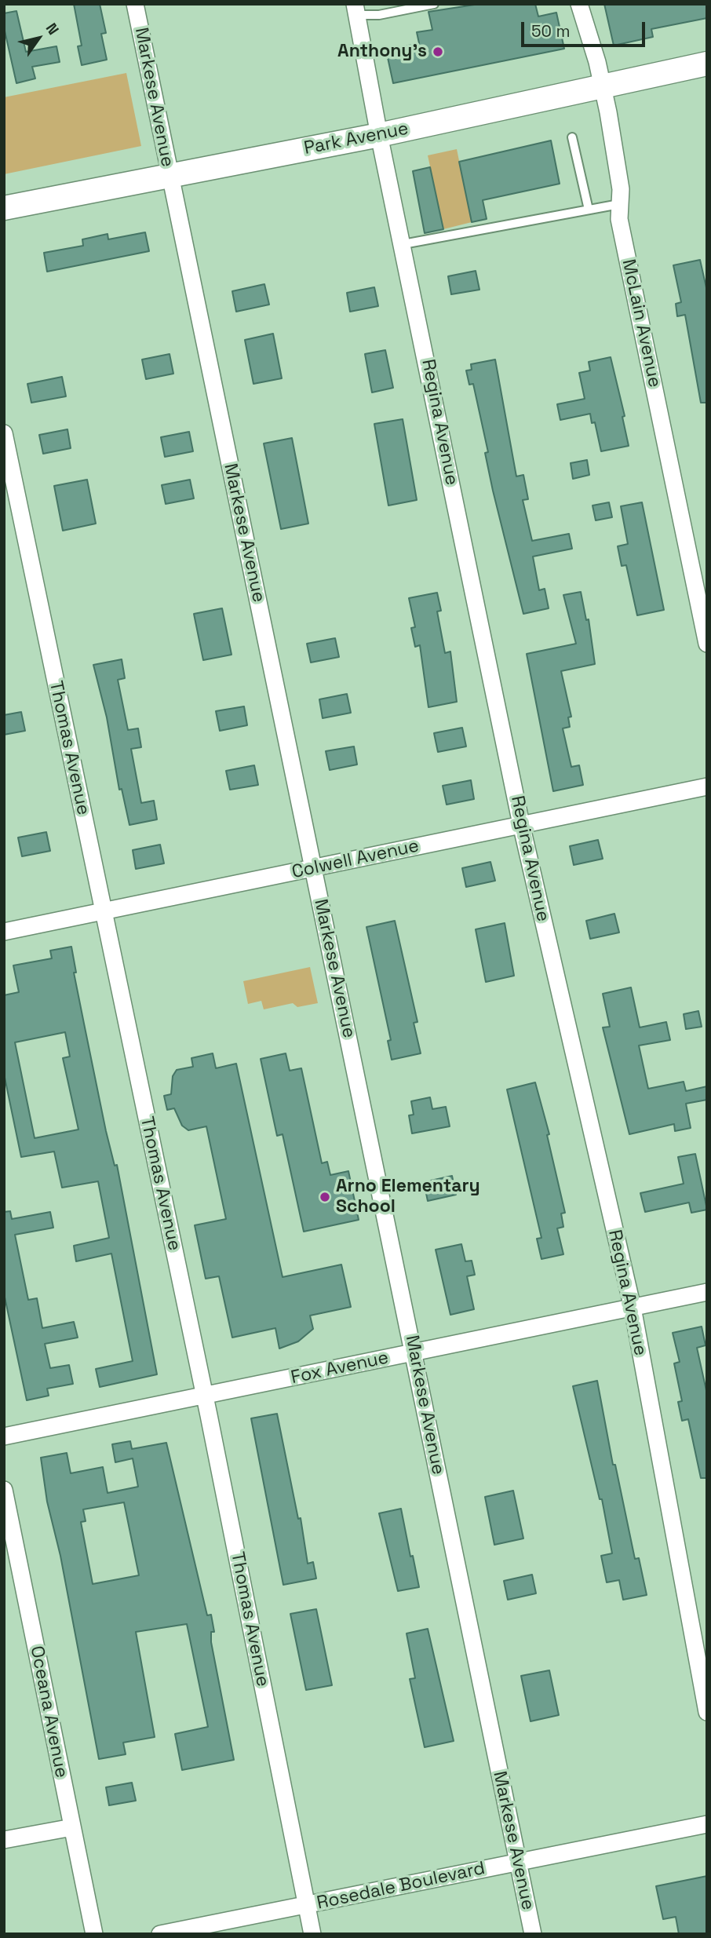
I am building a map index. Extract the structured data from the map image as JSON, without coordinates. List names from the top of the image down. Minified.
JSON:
{"streets":{"street":["Markese Avenue","Park Avenue","McLain Avenue","Regina Avenue","Thomas Avenue","Colwell Avenue","Fox Avenue","Oceana Avenue","Rosedale Boulevard"]},"crossings":[["Markese Avenue","Park Avenue"],["Markese Avenue","Colwell Avenue"],["Markese Avenue","Fox Avenue"],["Markese Avenue","Rosedale Boulevard"],["Park Avenue","McLain Avenue"],["Park Avenue","Regina Avenue"],["Regina Avenue","Colwell Avenue"],["Regina Avenue","Fox Avenue"],["Thomas Avenue","Colwell Avenue"],["Thomas Avenue","Fox Avenue"],["Thomas Avenue","Rosedale Boulevard"]],"places":["Anthony's","Arno Elementary School"],"scale_bar":"50 m","north":"top right"}
